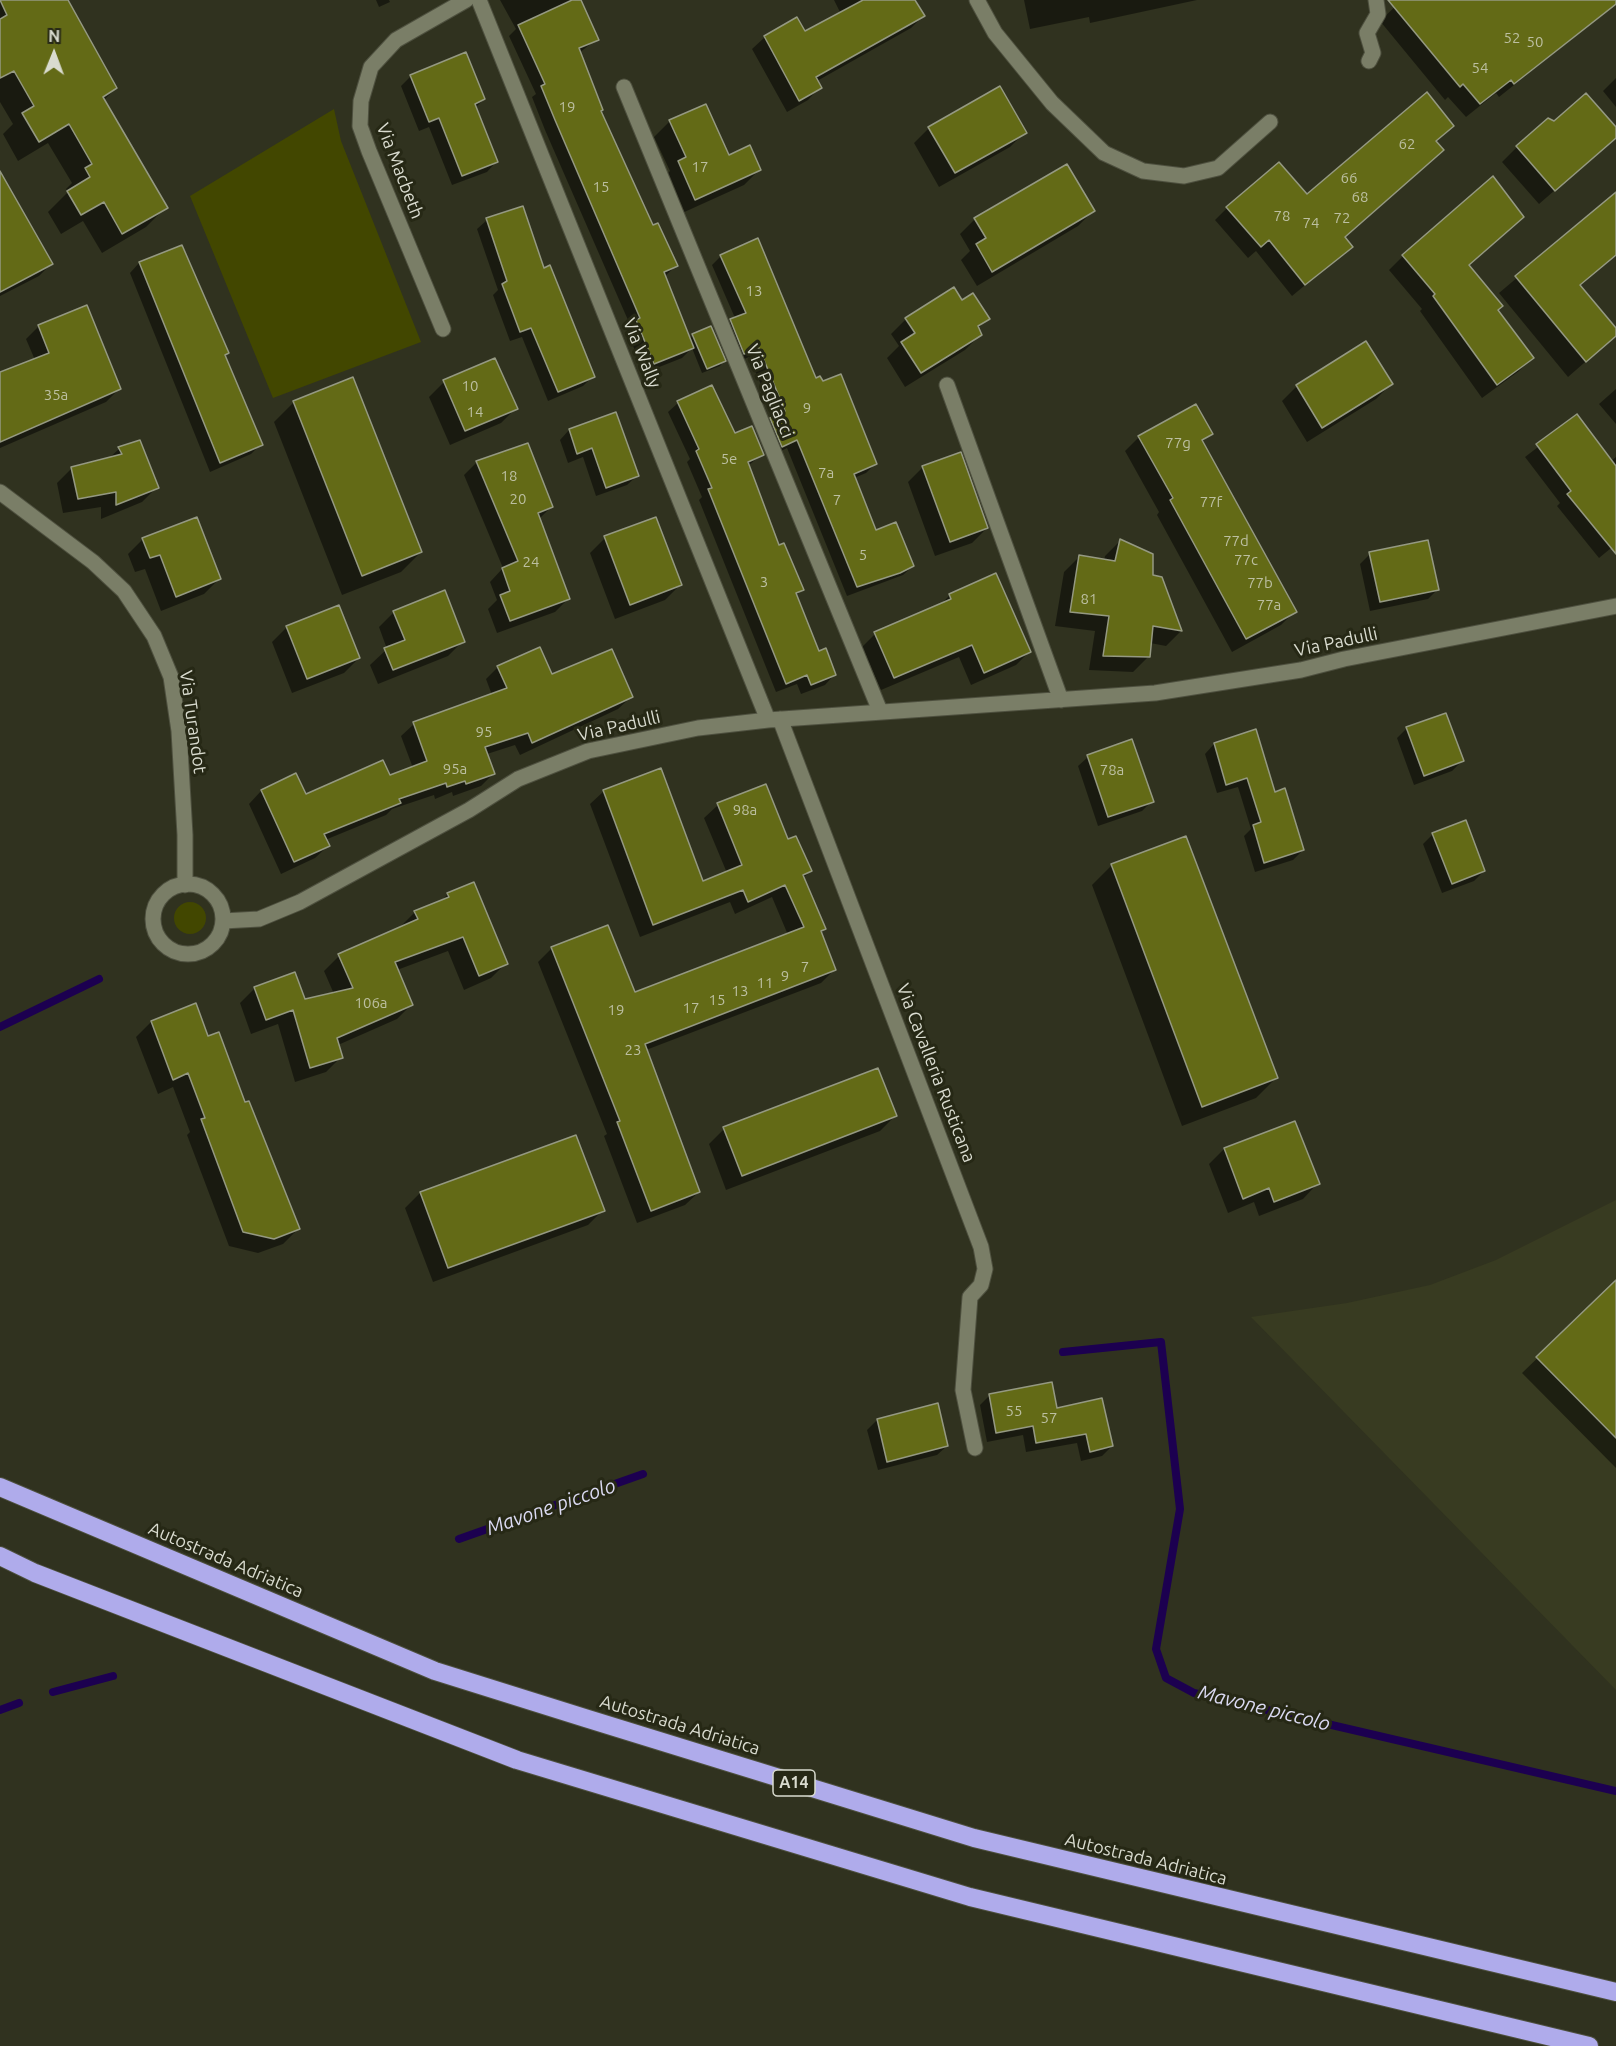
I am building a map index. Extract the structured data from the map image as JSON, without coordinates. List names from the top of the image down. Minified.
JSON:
{"streets":{"highway":["Autostrada Adriatica","A14"],"street":["Via Macbeth","Via Wally","Via Pagliacci","Via Padulli","Via Turandot","Via Cavalleria Rusticana"]},"crossings":[["Via Wally","Via Padulli"],["Via Wally","Via Cavalleria Rusticana"],["Via Pagliacci","Via Padulli"],["Via Padulli","Via Turandot"],["Via Padulli","Via Cavalleria Rusticana"]],"water":["Mavone piccolo"],"house_numbers":["52","50","54","19","62","17","66","15","68","78","72","74","13","10","35a","9","14","77g","5e","7a","18","20","7","77f","77d","5","77c","24","3","77b","81","77a","95","95a","78a","98a","7","9","11","13","15","106a","17","19","23","55","57"],"north":"top"}
